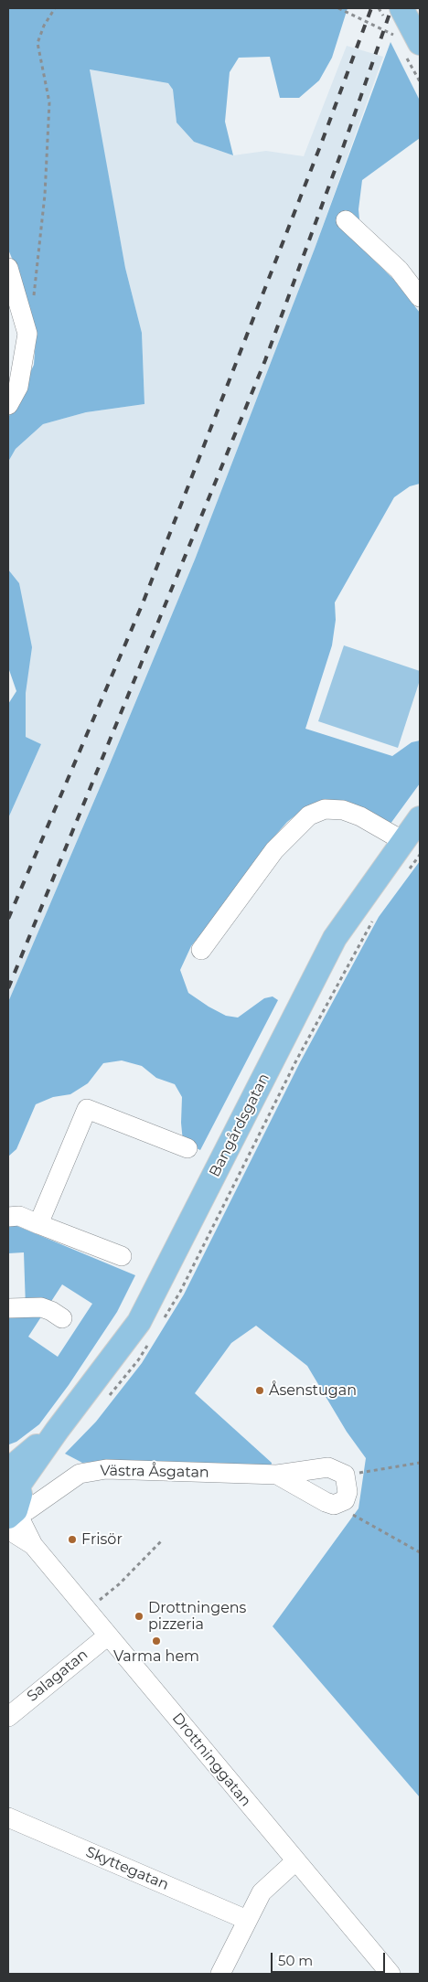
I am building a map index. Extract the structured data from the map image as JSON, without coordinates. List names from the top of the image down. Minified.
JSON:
{"streets":{"main road":["Bangårdsgatan"],"street":["Västra Åsgatan","Salagatan","Drottninggatan","Skyttegatan"]},"crossings":[["Västra Åsgatan","Drottninggatan"],["Salagatan","Drottninggatan"]],"places":["Åsenstugan","Frisör","Drottningens pizzeria","Varma hem"],"scale_bar":"50 m"}
